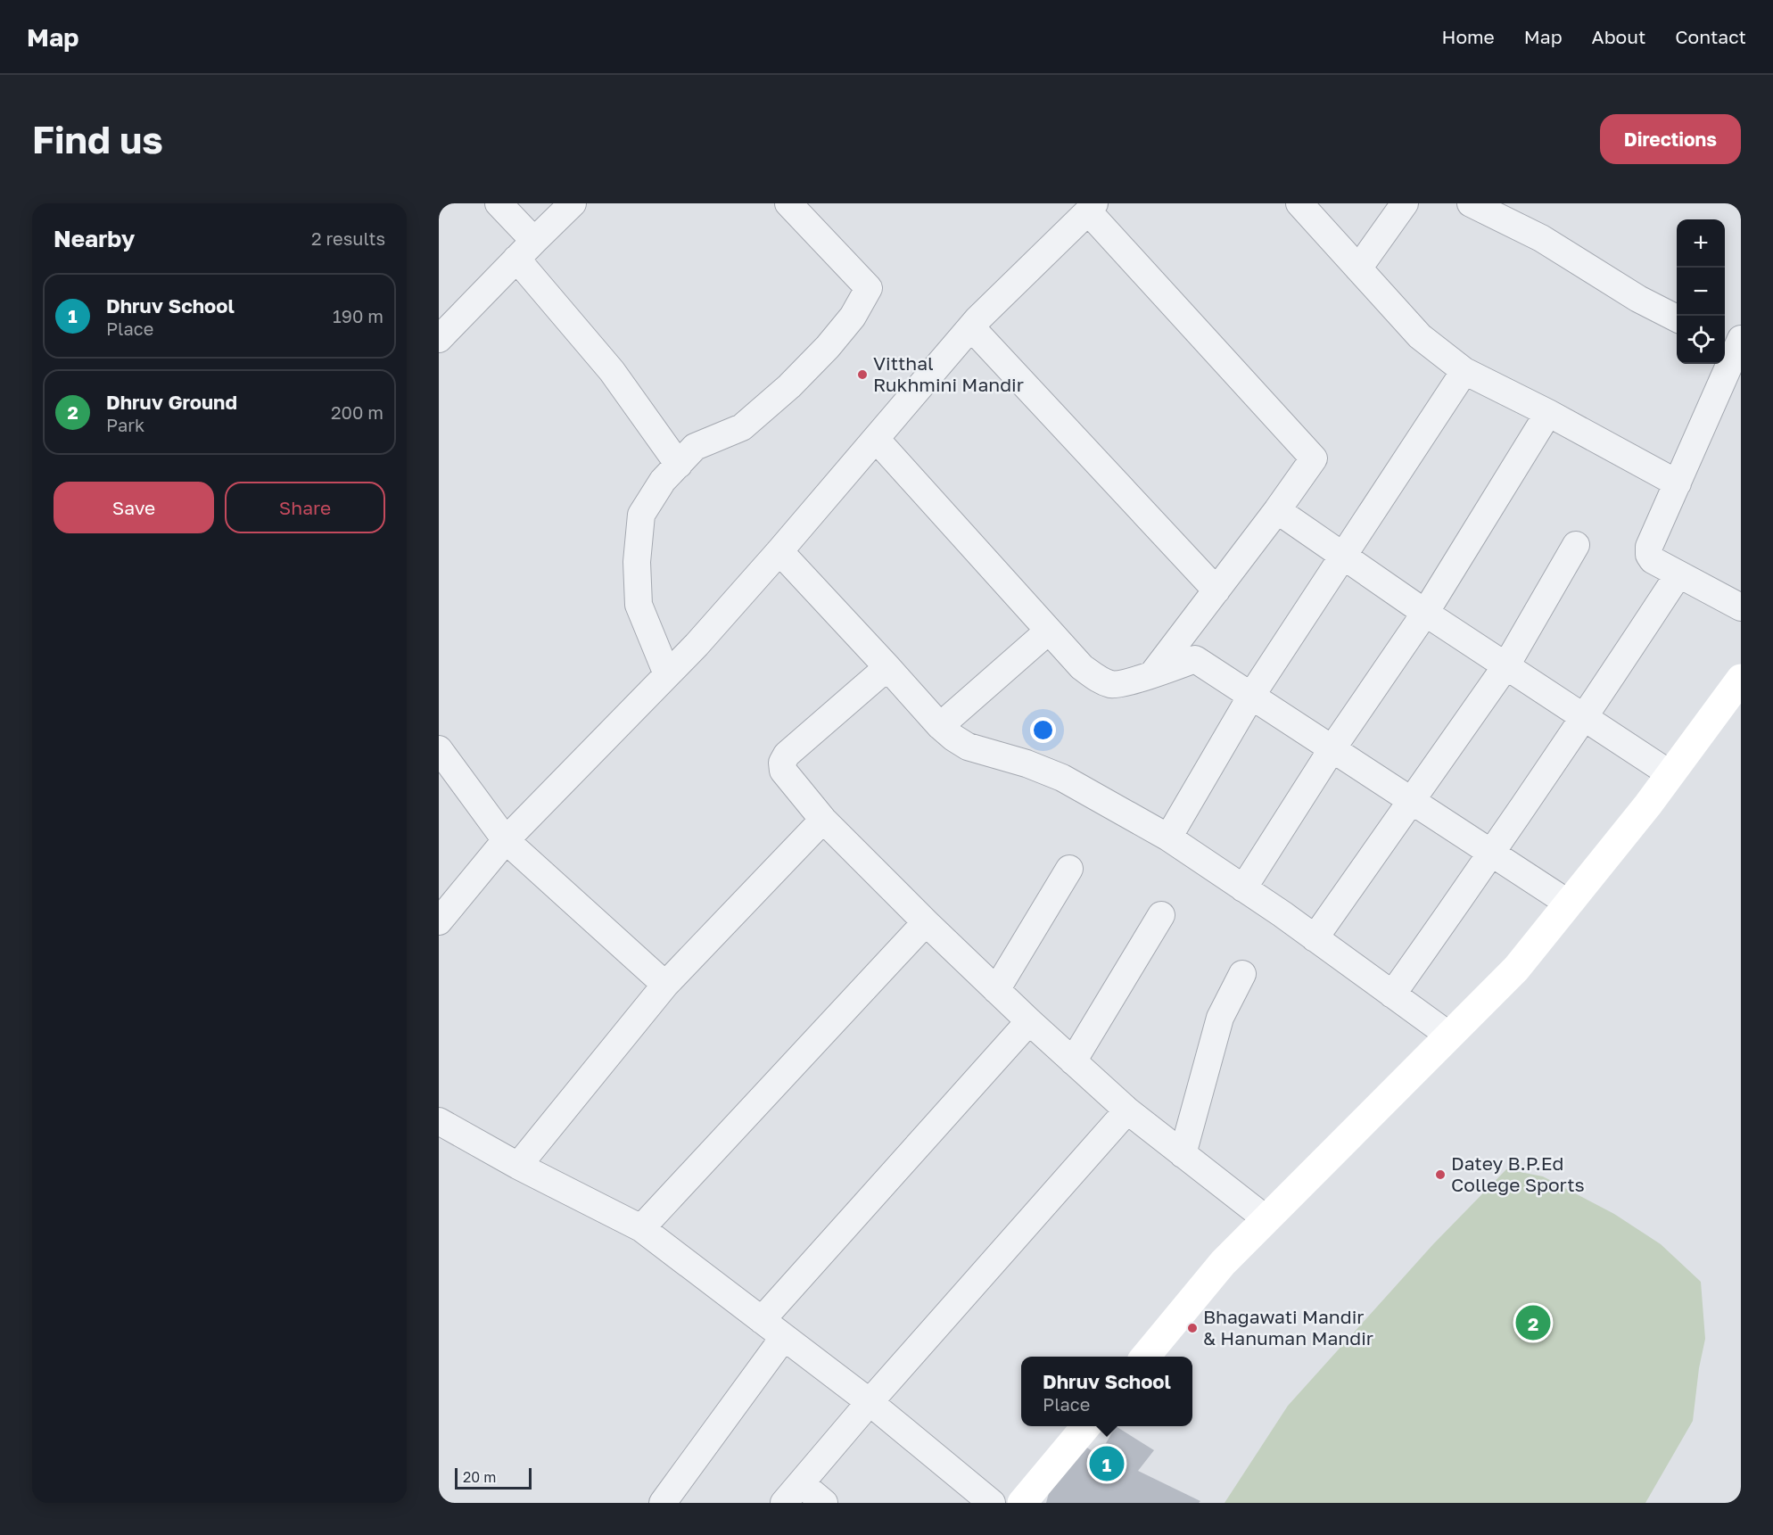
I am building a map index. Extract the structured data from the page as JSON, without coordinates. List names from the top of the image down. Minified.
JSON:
{"places":["Vitthal Rukhmini Mandir","Datey B.P.Ed College Sports","Bhagawati Mandir & Hanuman Mandir"],"scale_bar":"20 m","page":{"header":"Map","nav":["Home","Map","About","Contact"],"buttons":["Directions",["Save","Share"]],"title":"Find us","heading":["Nearby","2 results"],"map_buttons":["+","−"],"list":[{"mark":"1","name":"Dhruv School","note":"Place","value":"190 m"},{"mark":"2","name":"Dhruv Ground","note":"Park","value":"200 m"}],"pins":["2","1"],"popup":["Dhruv School","Place"],"scale":"20 m"}}
